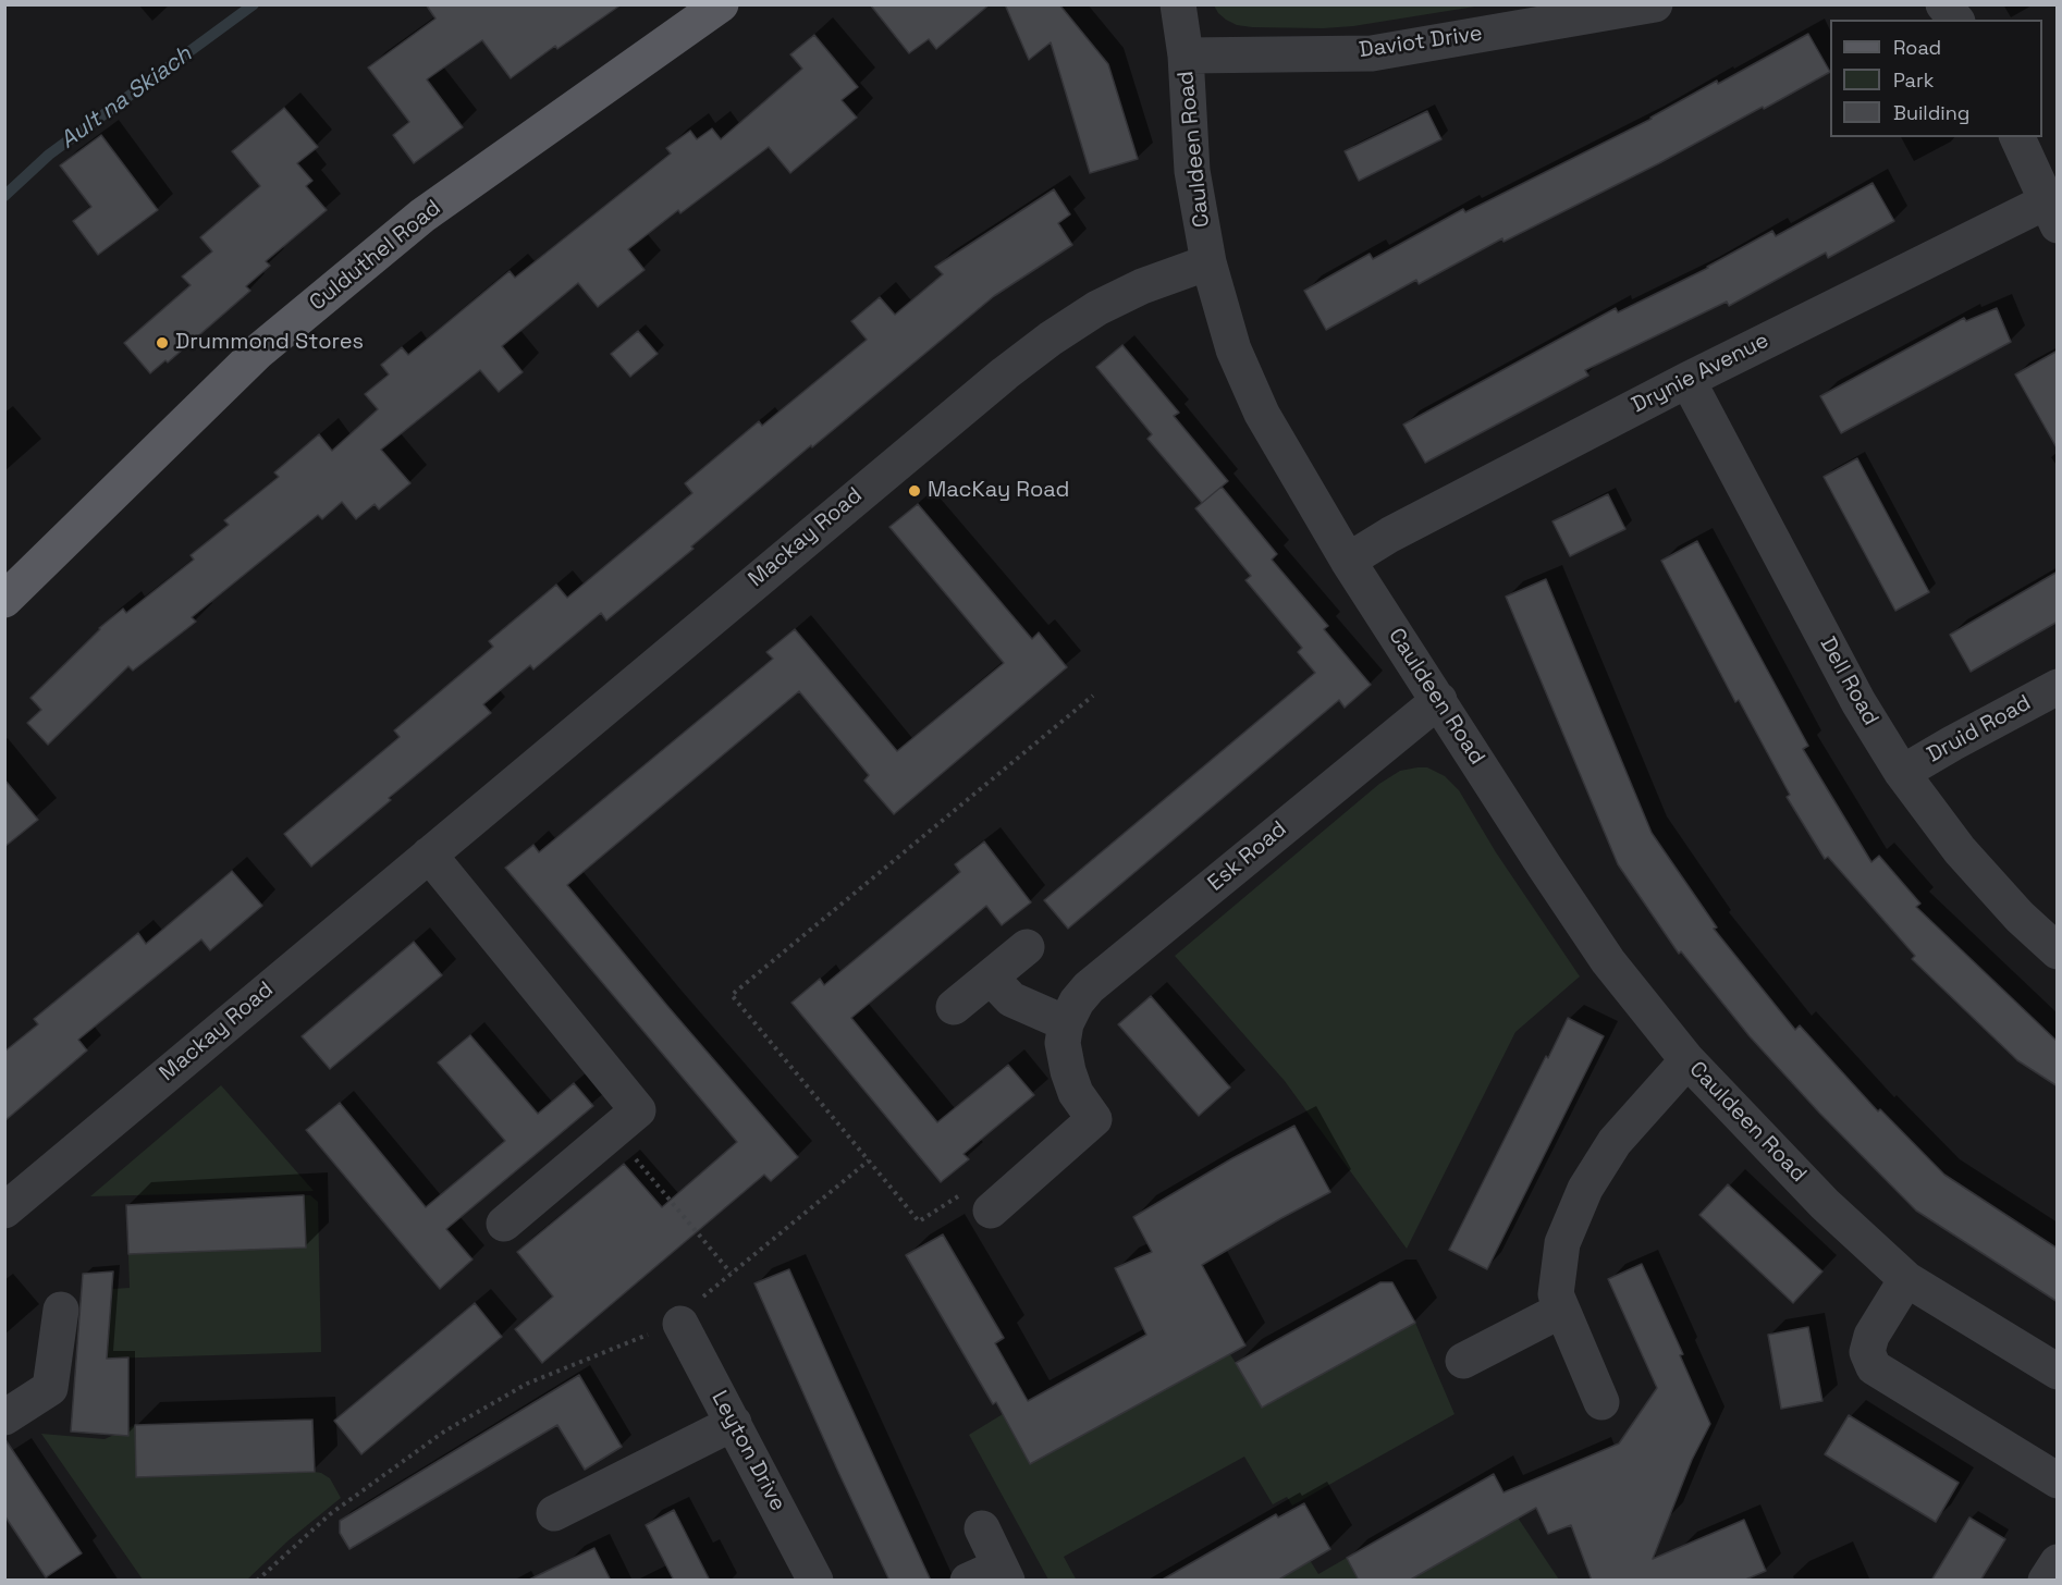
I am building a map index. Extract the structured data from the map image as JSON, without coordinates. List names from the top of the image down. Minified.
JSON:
{"streets":{"main road":["Culduthel Road"],"street":["Daviot Drive","Cauldeen Road","Drynie Avenue","Mackay Road","Dell Road","Druid Road","Esk Road","Leyton Drive"]},"crossings":[["Daviot Drive","Cauldeen Road"],["Cauldeen Road","Drynie Avenue"],["Cauldeen Road","Mackay Road"],["Cauldeen Road","Esk Road"],["Drynie Avenue","Dell Road"],["Dell Road","Druid Road"]],"water":["Ault na Skiach"],"places":["Drummond Stores","MacKay Road"],"legend":["Road","Park","Building"]}
